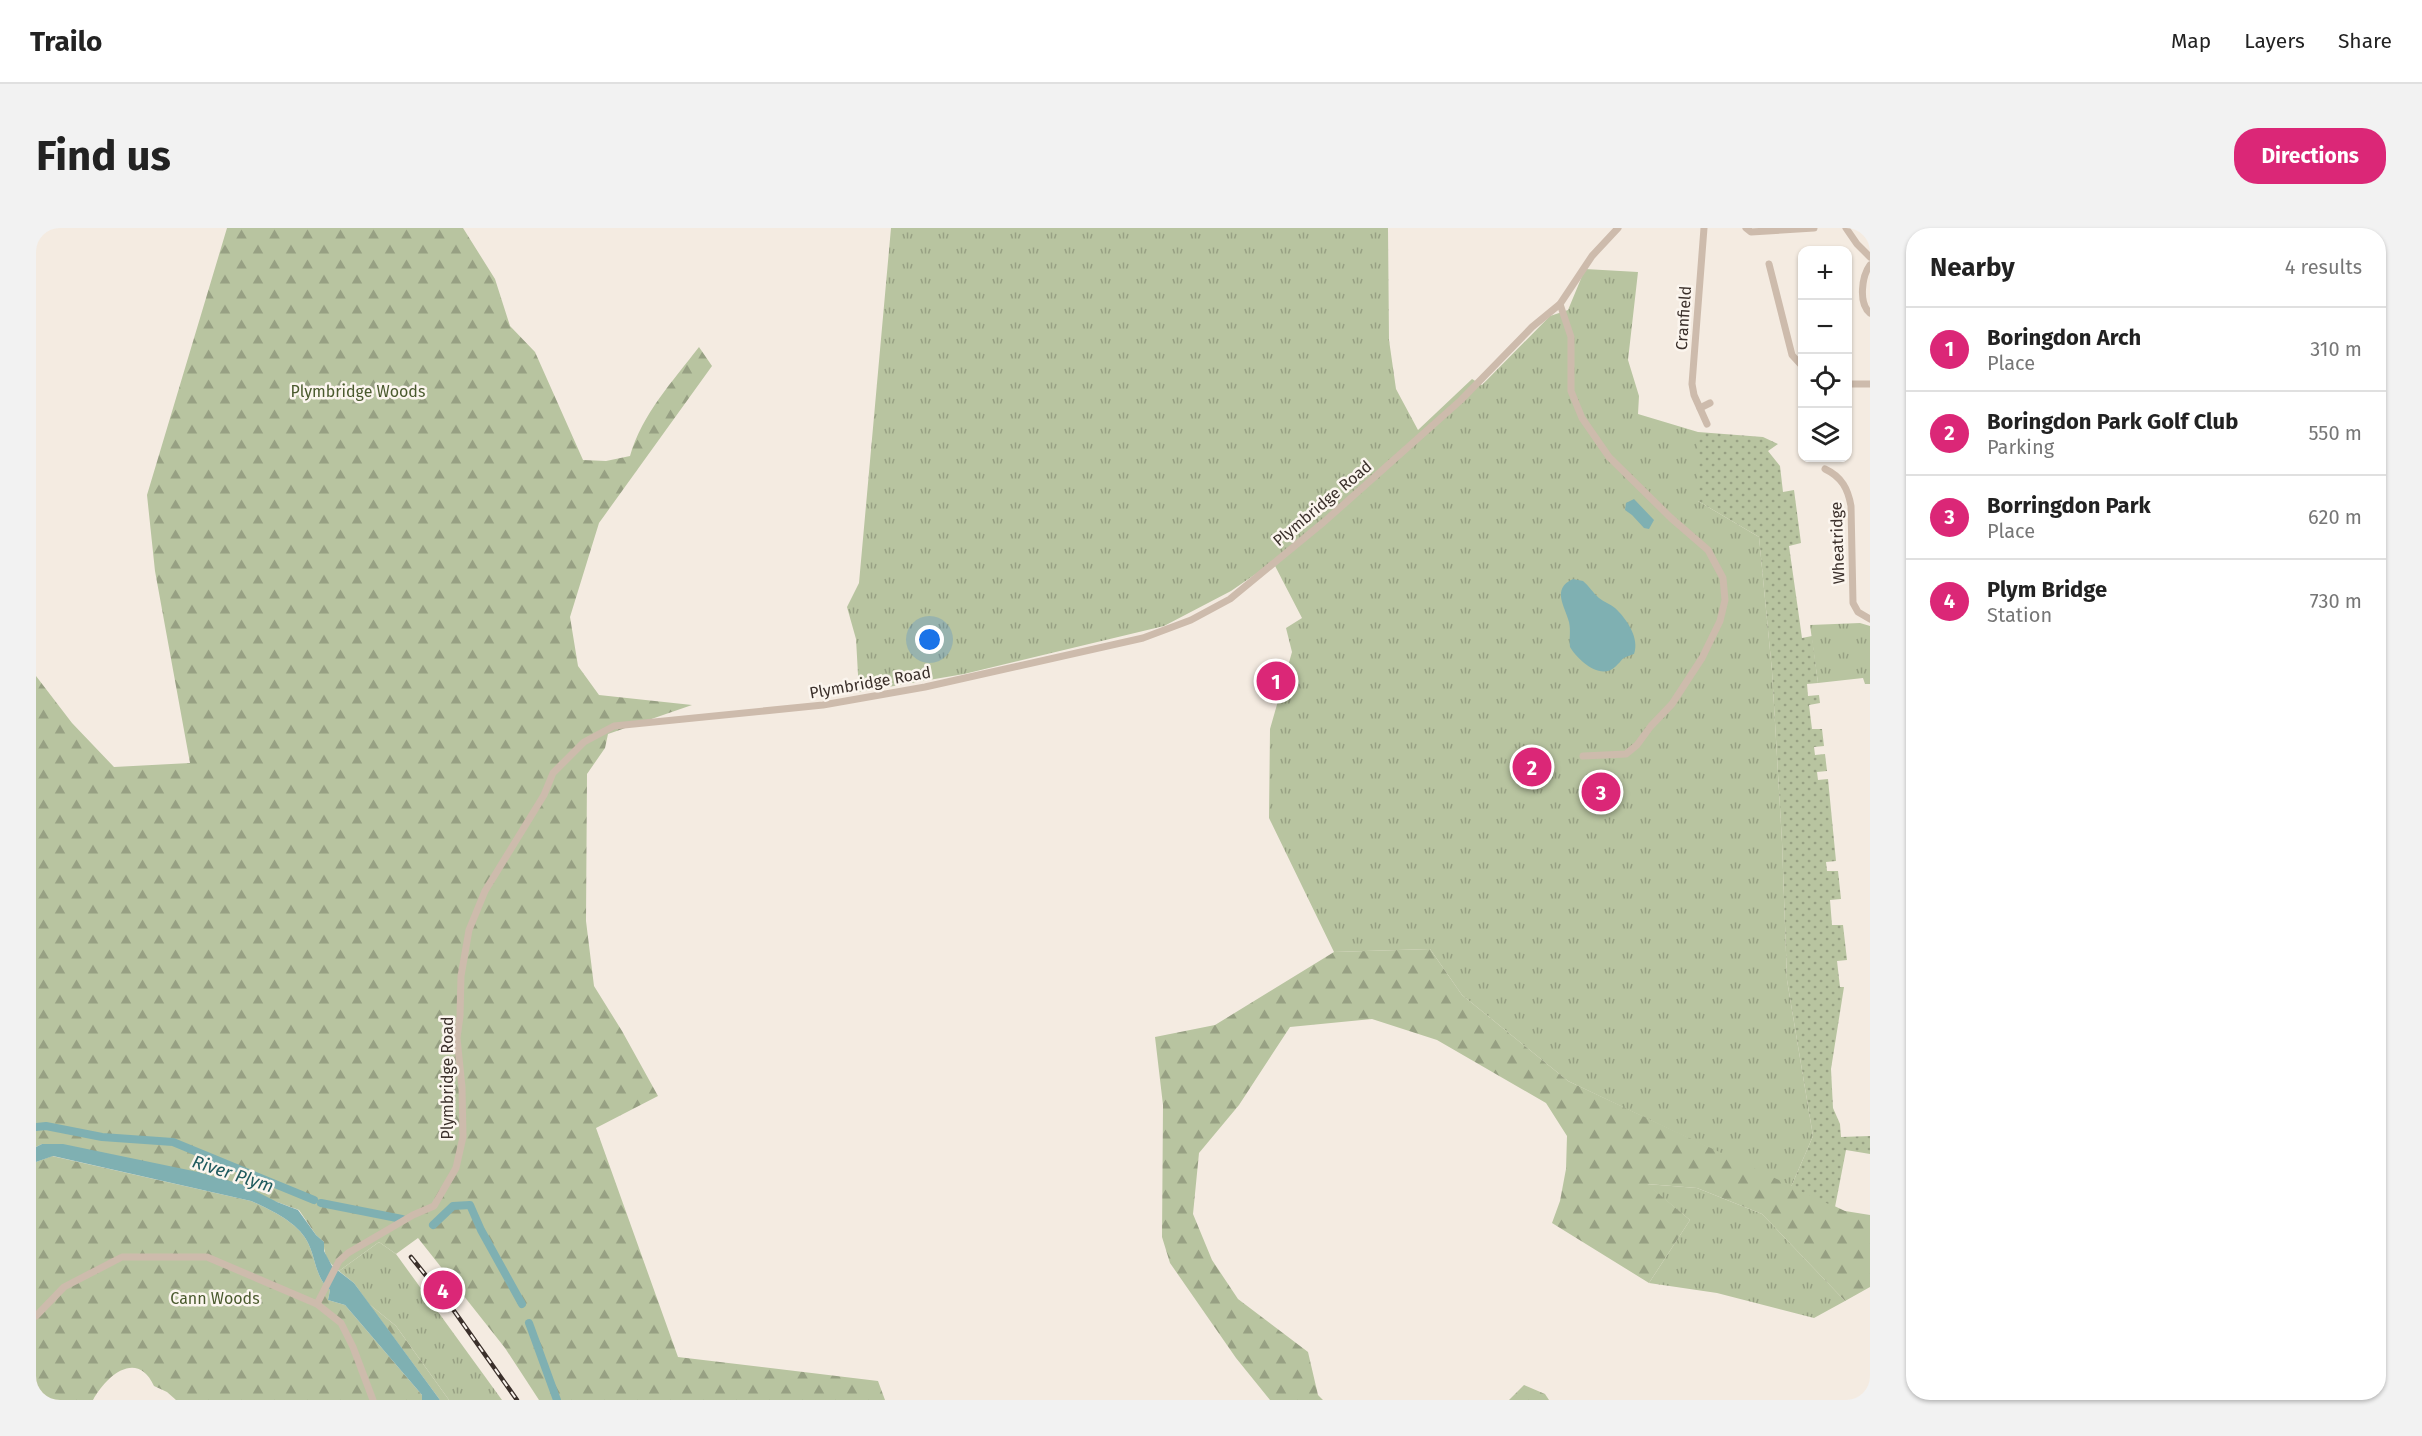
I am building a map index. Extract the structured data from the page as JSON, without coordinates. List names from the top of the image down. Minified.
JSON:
{"streets":{"street":["Cranfield","Plymbridge Road","Wheatridge"]},"water":["River Plym"],"parks":["Plymbridge Woods","Cann Woods"],"page":{"header":"Trailo","nav":["Map","Layers","Share"],"buttons":"Directions","title":"Find us","heading":["Nearby","4 results"],"map_buttons":["+","−"],"list":[{"mark":"1","name":"Boringdon Arch","note":"Place","value":"310 m"},{"mark":"2","name":"Boringdon Park Golf Club","note":"Parking","value":"550 m"},{"mark":"3","name":"Borringdon Park","note":"Place","value":"620 m"},{"mark":"4","name":"Plym Bridge","note":"Station","value":"730 m"}],"pins":["1","2","3","4"]}}
